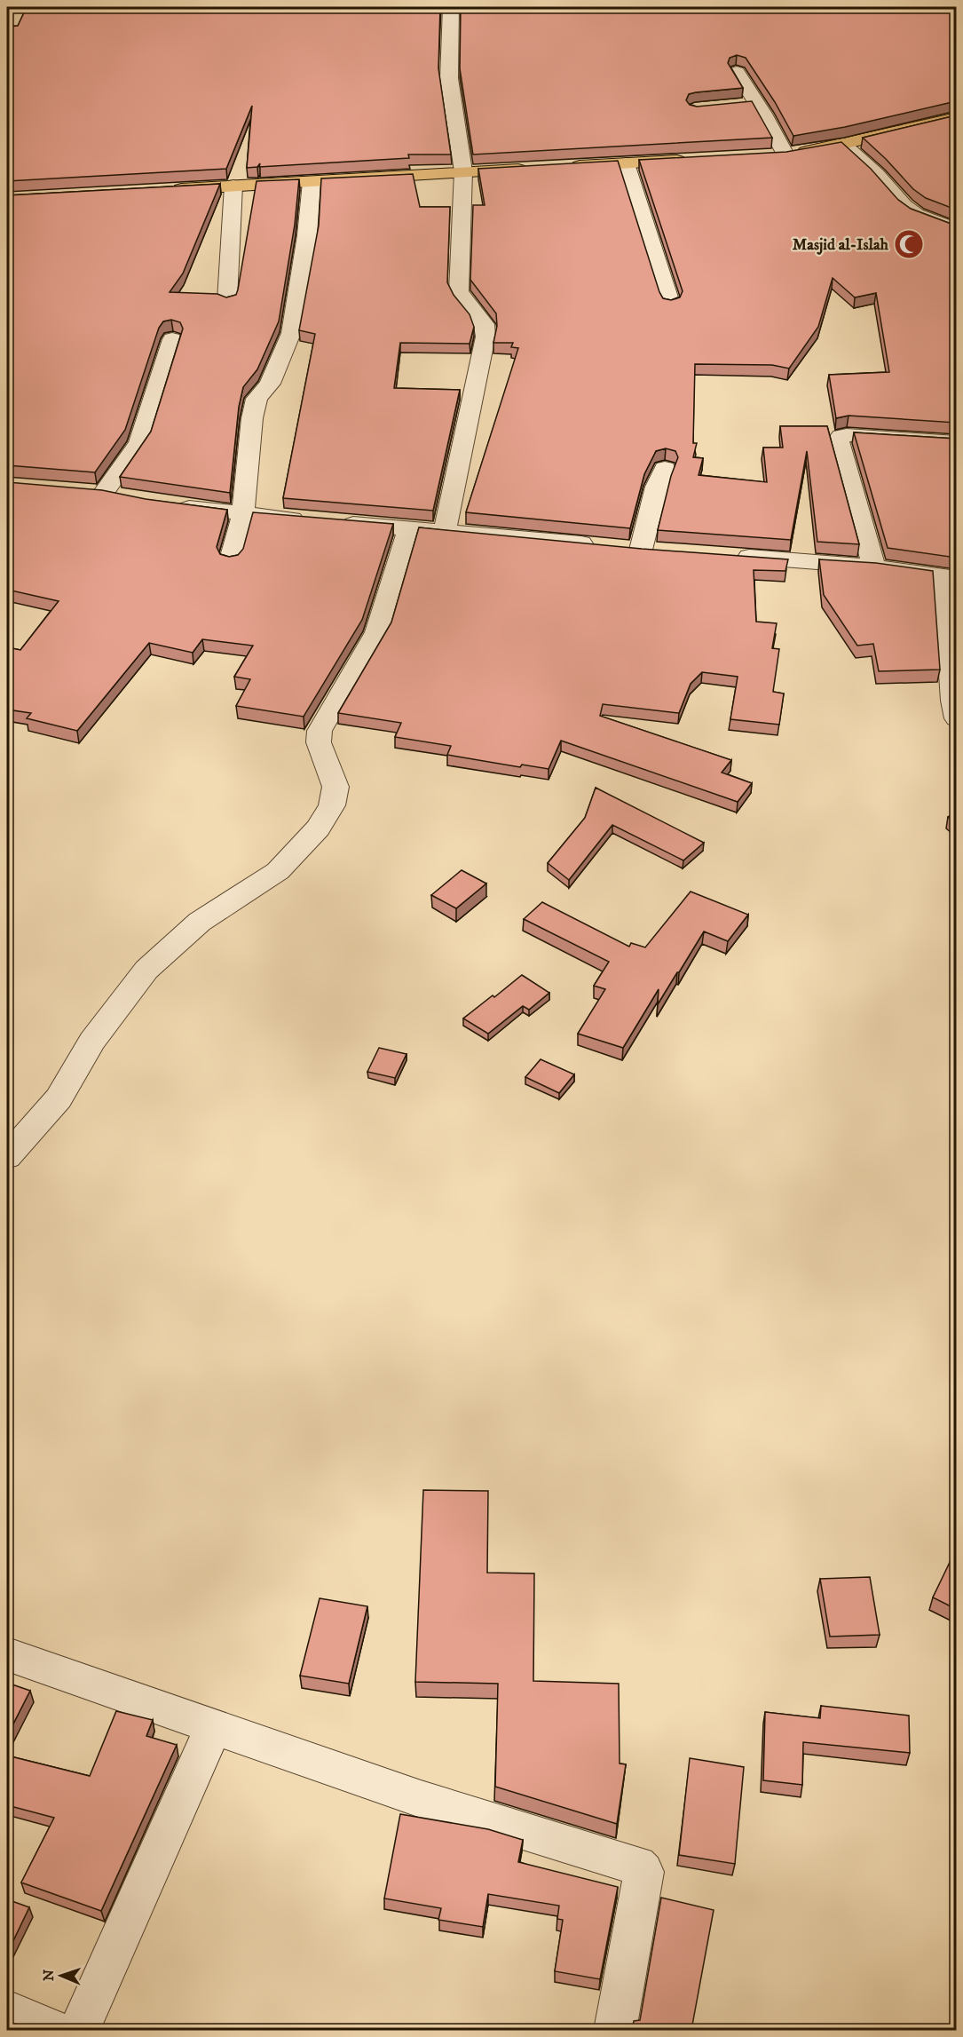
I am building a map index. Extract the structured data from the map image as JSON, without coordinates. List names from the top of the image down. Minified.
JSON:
{"places":{"mosque":["Masjid al-Islah"]},"north":"left"}
